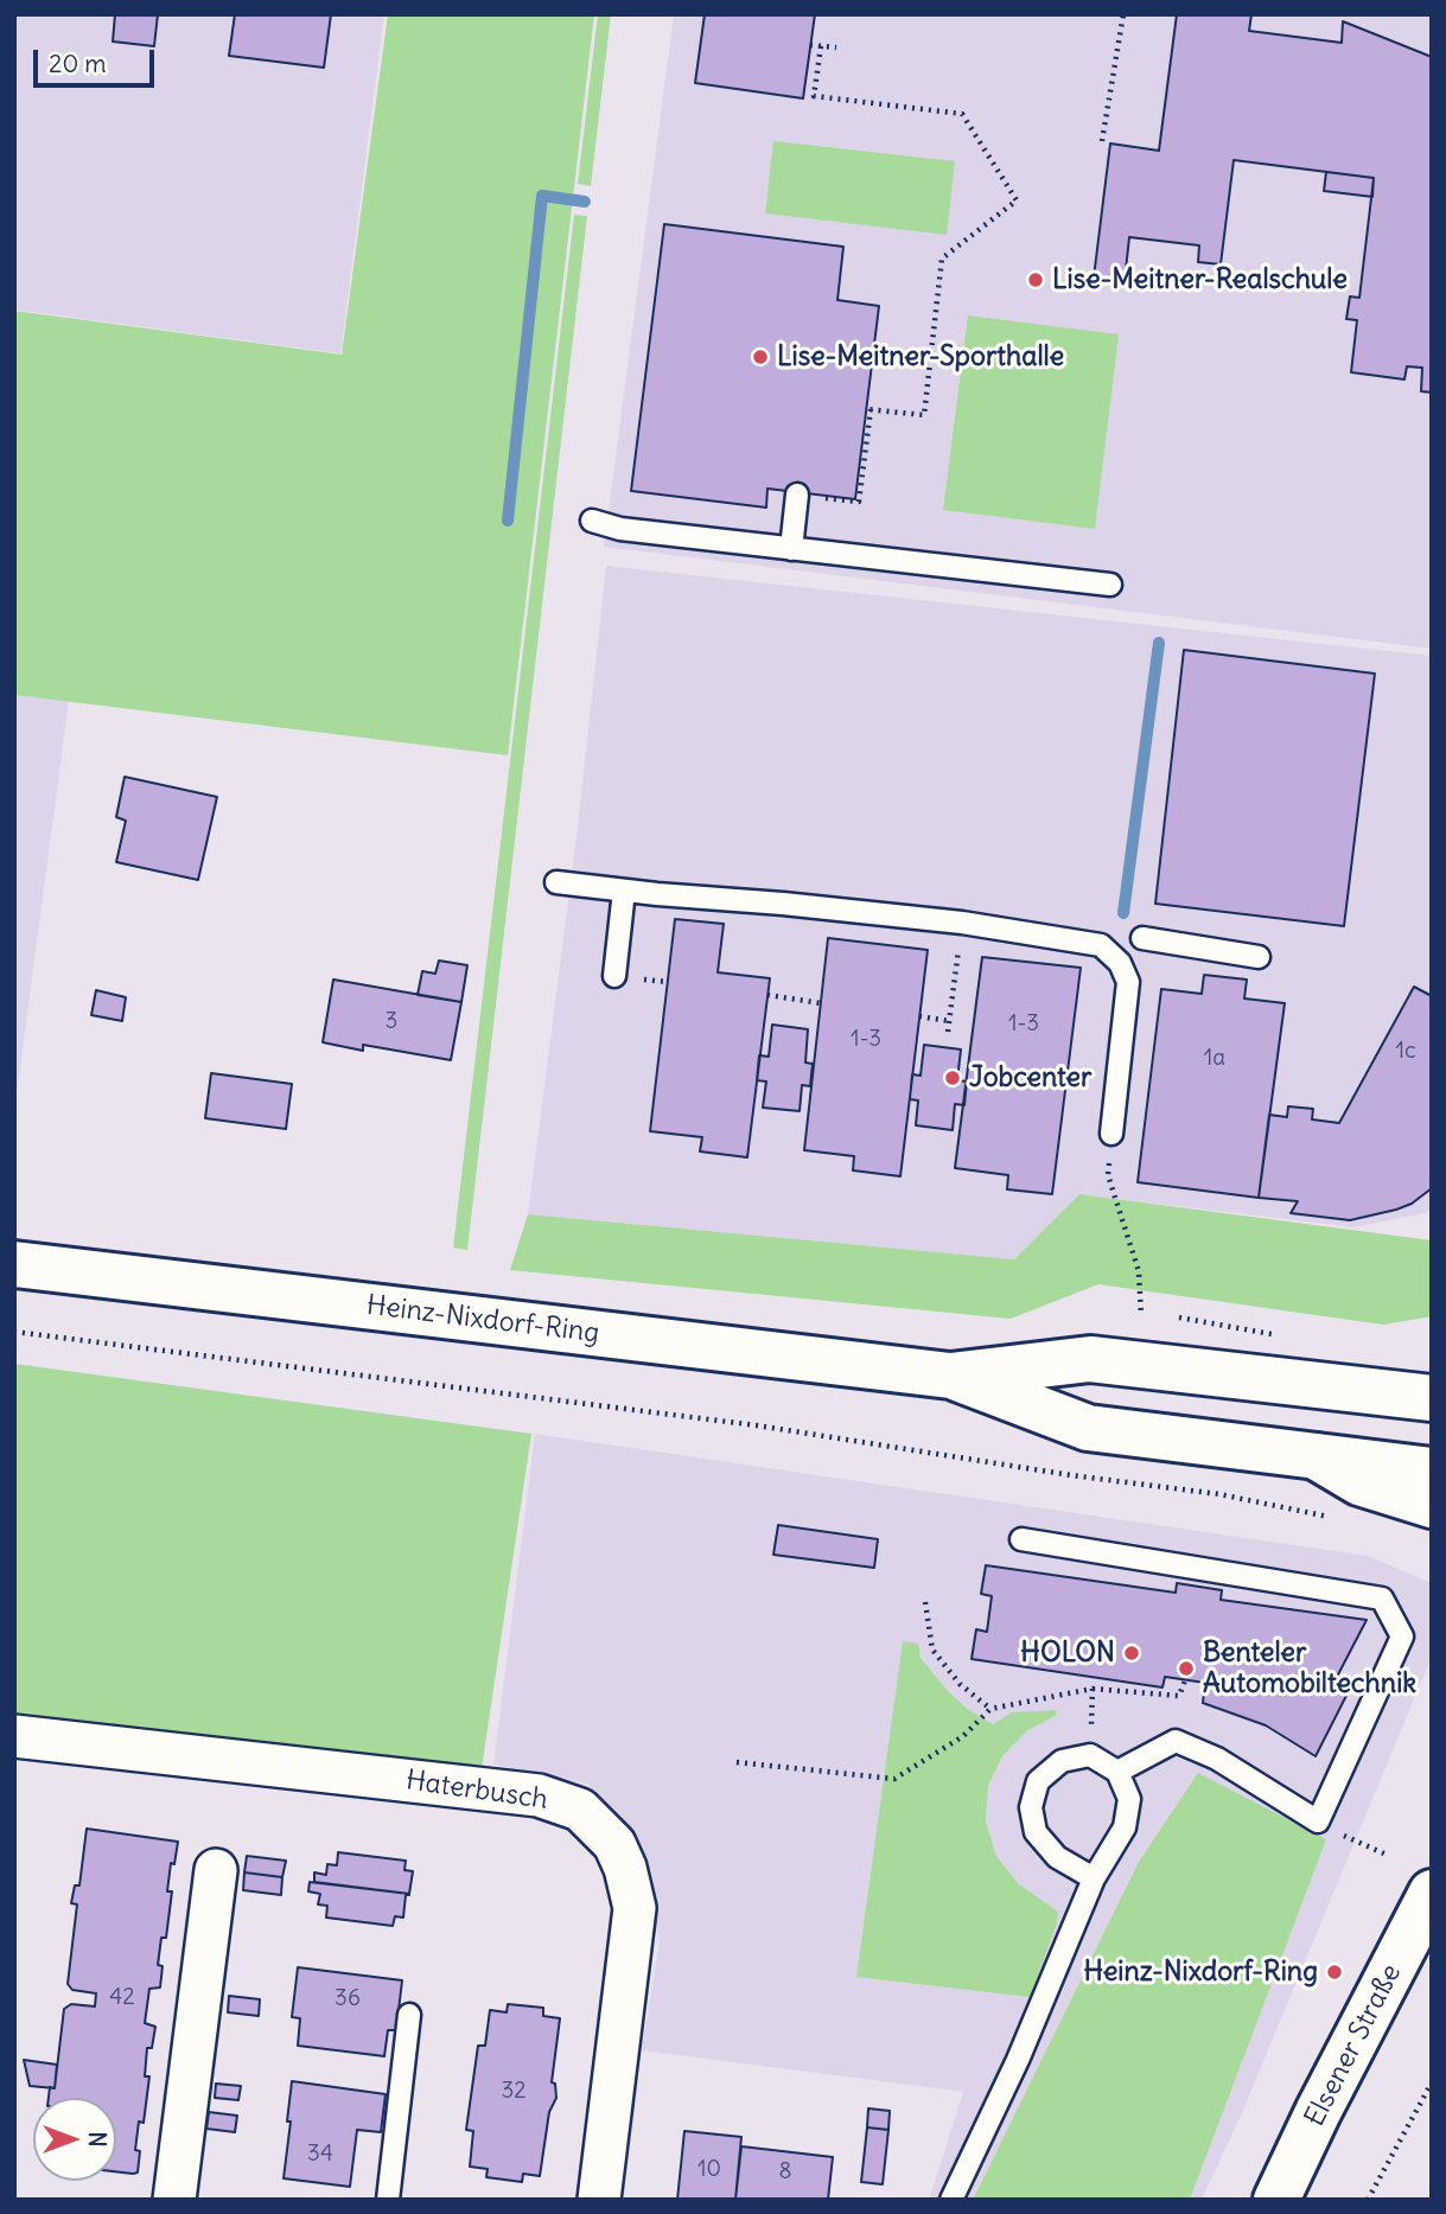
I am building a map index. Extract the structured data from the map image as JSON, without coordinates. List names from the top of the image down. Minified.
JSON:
{"streets":{"main road":["Heinz-Nixdorf-Ring","Elsener Straße"],"street":["Haterbusch"]},"places":["Lise-Meitner-Realschule","Lise-Meitner-Sporthalle","Jobcenter","HOLON","Benteler Automobiltechnik","Heinz-Nixdorf-Ring"],"house_numbers":["3","1-3","1-3","1c","1a","42","36","32","34","10","8"],"scale_bar":"20 m","north":"right"}
